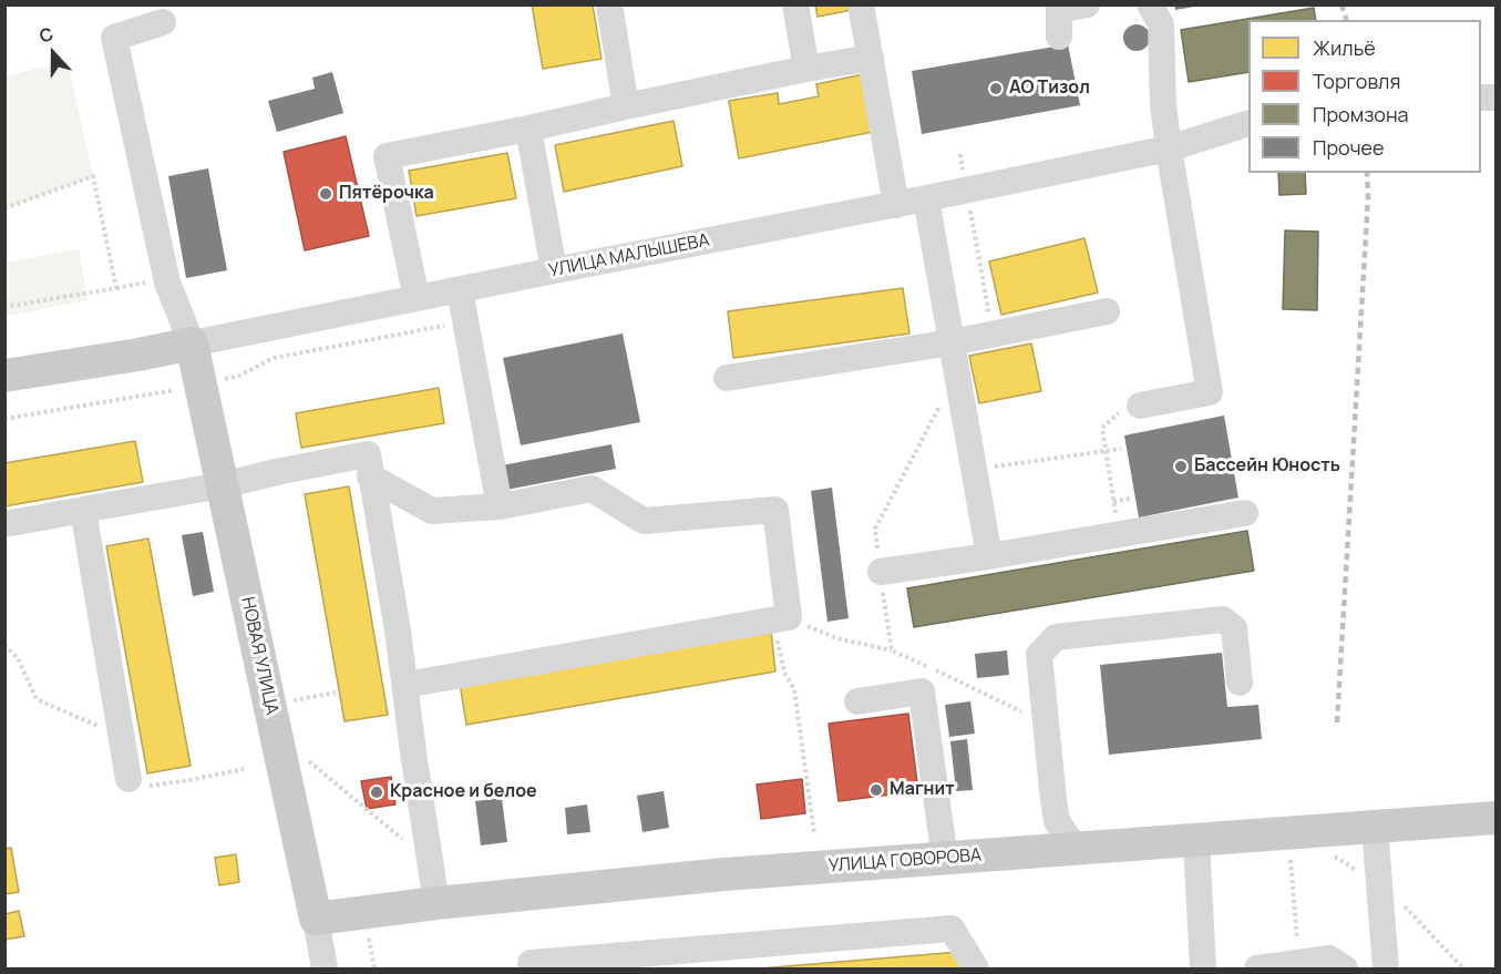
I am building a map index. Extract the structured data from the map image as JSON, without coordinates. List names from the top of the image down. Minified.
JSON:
{"streets":{"main road":["УЛИЦА МАЛЫШЕВА","НОВАЯ УЛИЦА","УЛИЦА ГОВОРОВА"]},"crossings":[["УЛИЦА МАЛЫШЕВА","НОВАЯ УЛИЦА"],["НОВАЯ УЛИЦА","УЛИЦА ГОВОРОВА"]],"places":["АО Тизол","Пятёрочка","Бассейн Юность","Магнит","Красное и белое"],"legend":["Жильё","Торговля","Промзона","Прочее"],"north":"top"}
